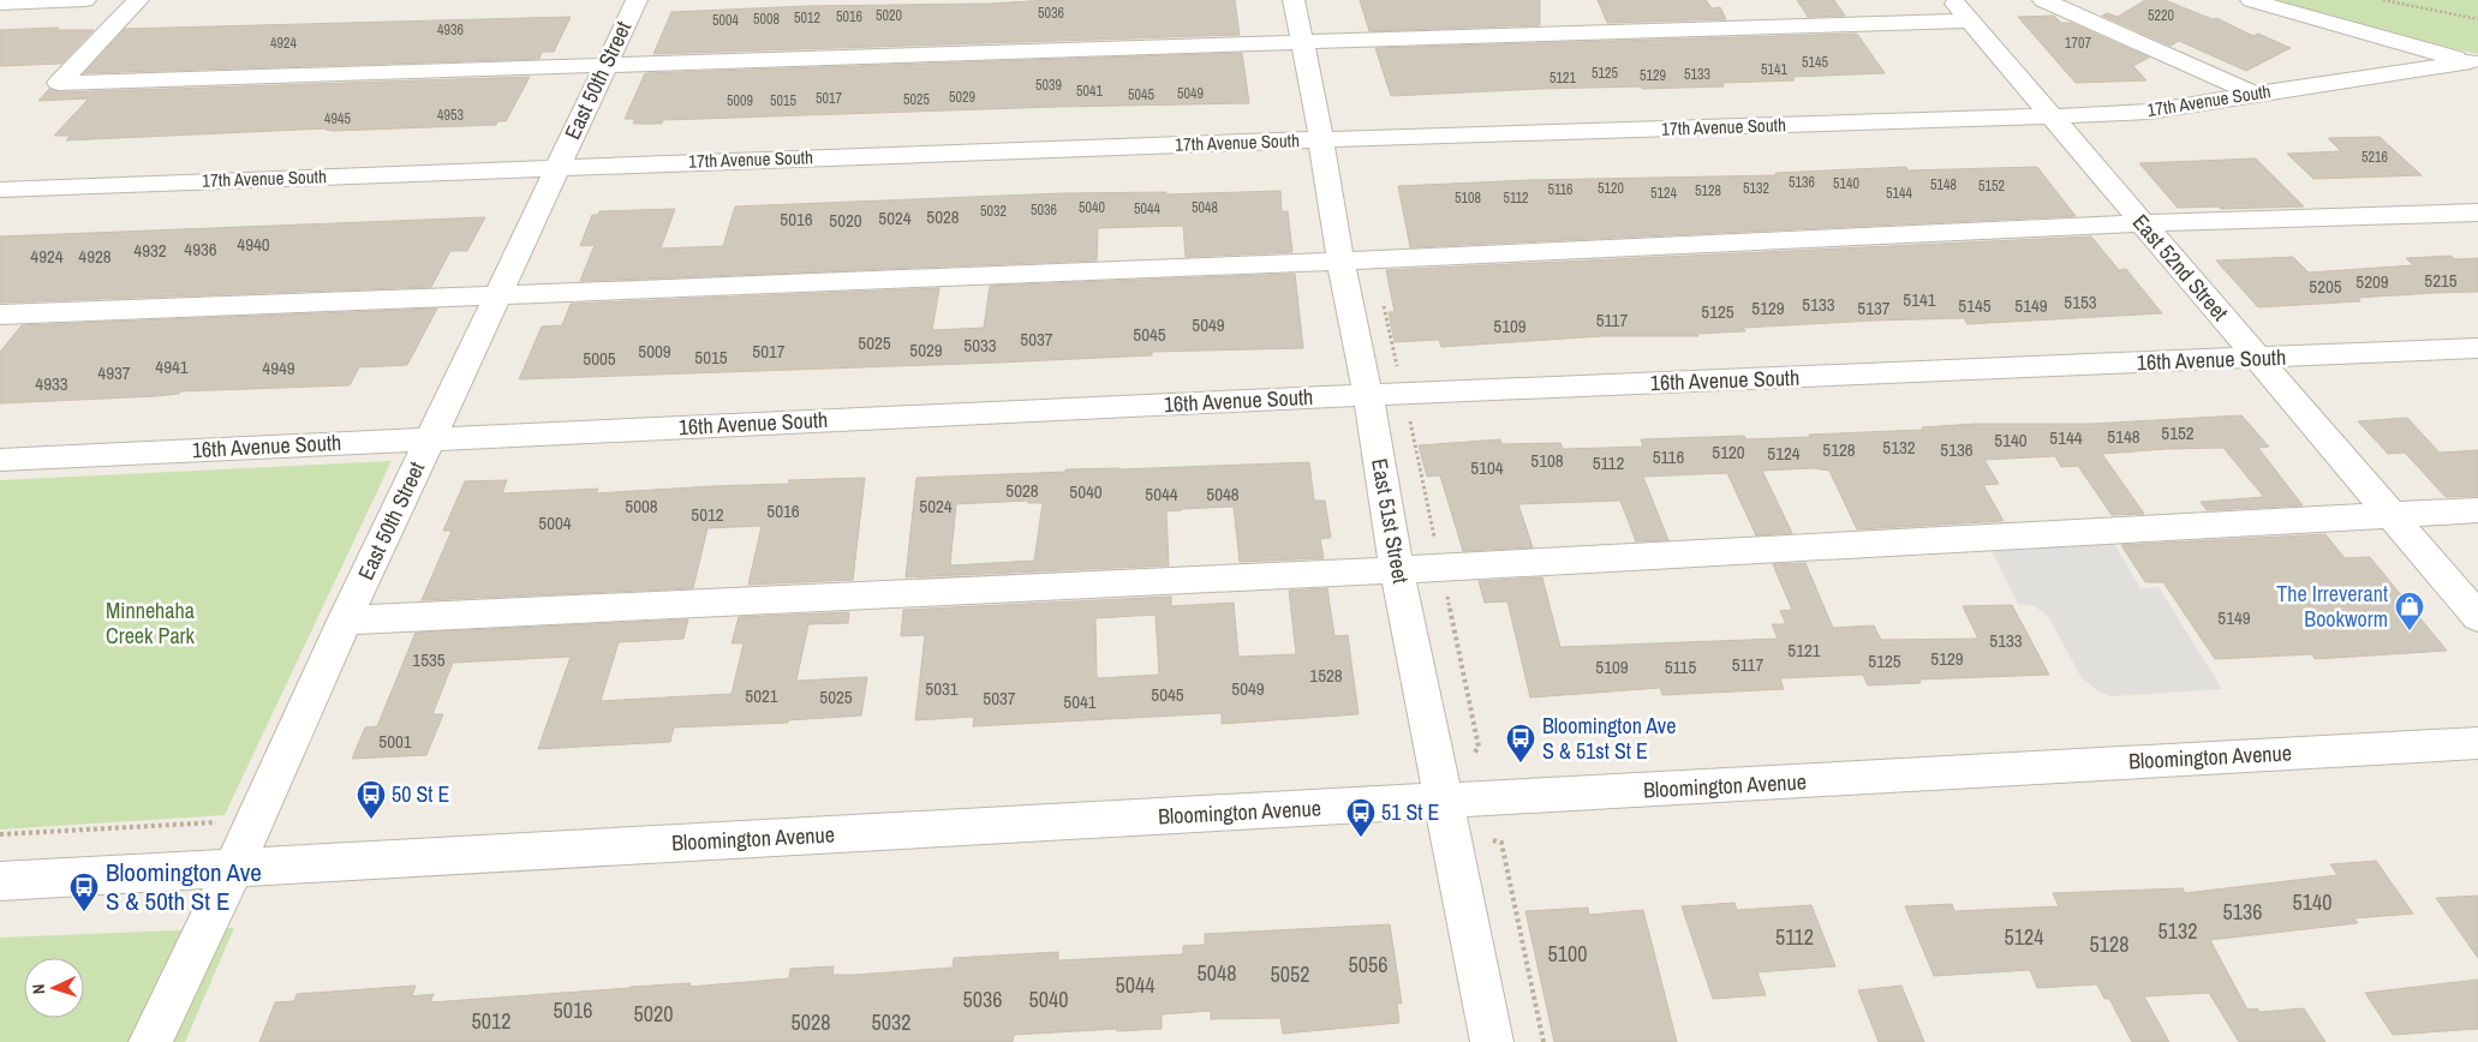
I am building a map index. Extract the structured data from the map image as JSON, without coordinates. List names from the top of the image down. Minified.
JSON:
{"streets":{"street":["East 50th Street","17th Avenue South","East 52nd Street","16th Avenue South","East 51st Street","Bloomington Avenue"]},"crossings":[["East 50th Street","17th Avenue South"],["East 50th Street","16th Avenue South"],["East 50th Street","Bloomington Avenue"],["17th Avenue South","East 52nd Street"],["17th Avenue South","East 51st Street"],["East 52nd Street","16th Avenue South"],["16th Avenue South","East 51st Street"],["East 51st Street","Bloomington Avenue"]],"parks":["Minnehaha Creek Park"],"places":{"shop":["The Irreverant Bookworm"],"bus stop":["Bloomington Ave S & 51st St E","50 St E","51 St E","Bloomington Ave S & 50th St E"]},"house_numbers":["5036","5020","5220","5016","5012","5008","5004","4936","4924","1707","5145","5141","5125","5133","5129","5121","5039","5041","5049","5045","5029","5017","5025","5009","5015","4953","4945","5216","5136","5140","5148","5152","5120","5132","5116","5128","5124","5144","5108","5112","5040","5048","5044","5036","5032","5028","5024","5016","5020","4940","4936","4932","4924","4928","5215","5209","5205","5141","5153","5133","5145","5149","5129","5137","5125","5117","5049","5109","5045","5037","5025","5033","5029","5009","5017","5015","5005","4941","4949","4937","4933","5152","5148","5144","5140","5132","5128","5136","5120","5124","5116","5108","5112","5104","5028","5040","5044","5048","5008","5024","5016","5012","5004","5149","5133","5121","5129","1535","5125","5117","5109","5115","1528","5031","5049","5045","5021","5025","5037","5041","5001","5140","5136","5132","5112","5124","5128","5100","5056","5048","5052","5044","5036","5040","5016","5020","5012","5028","5032"],"north":"left"}
